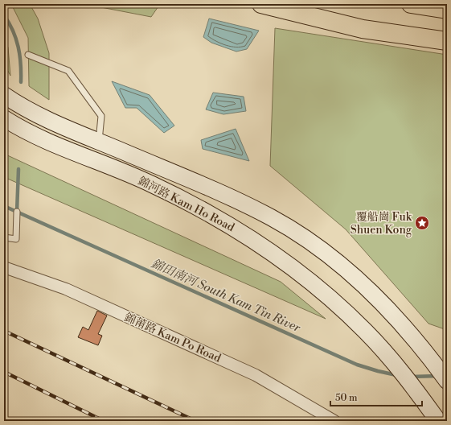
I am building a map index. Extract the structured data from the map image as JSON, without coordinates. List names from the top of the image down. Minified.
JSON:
{"streets":{"main road":["錦河路 Kam Ho Road"],"street":["錦莆路 Kam Po Road"]},"water":["錦田南河 South Kam Tin River"],"places":{"place":["覆船崗 Fuk Shuen Kong"]},"scale_bar":"50 m"}
